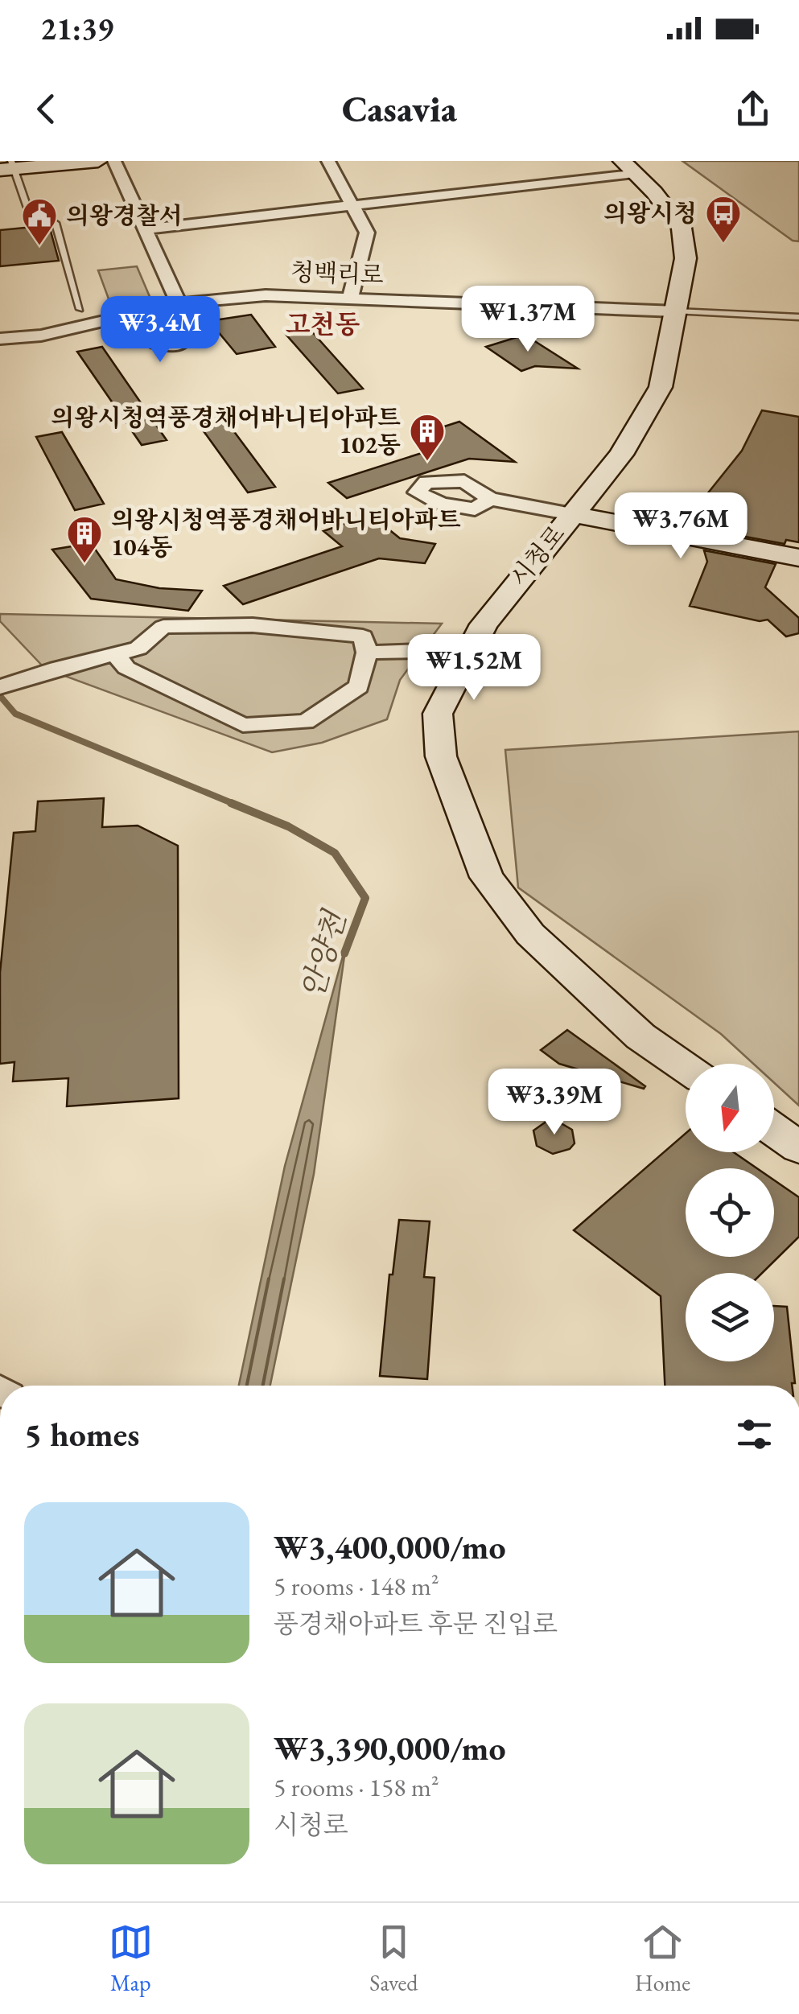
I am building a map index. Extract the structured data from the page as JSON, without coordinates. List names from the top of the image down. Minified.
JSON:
{"streets":{"street":["청백리로","시청로"]},"crossings":[["청백리로","시청로"]],"districts":["고천동"],"water":["안양천"],"places":{"bus stop":["의왕시청"],"public building":["의왕경찰서"],"building":["의왕시청역풍경채어바니티아파트 102동","의왕시청역풍경채어바니티아파트 104동"]},"north":"bottom","page":{"status":"21:39","header":"Casavia","price":["₩1.37M","₩3.4M","₩3.76M","₩1.52M","₩3.39M"],"heading":"5 homes","list":[{"name":"₩3,400,000/mo","note":"5 rooms · 148 m² · 풍경채아파트 후문 진입로"},{"name":"₩3,390,000/mo","note":"5 rooms · 158 m² · 시청로"}],"tabs":["Map","Saved","Home"]}}
